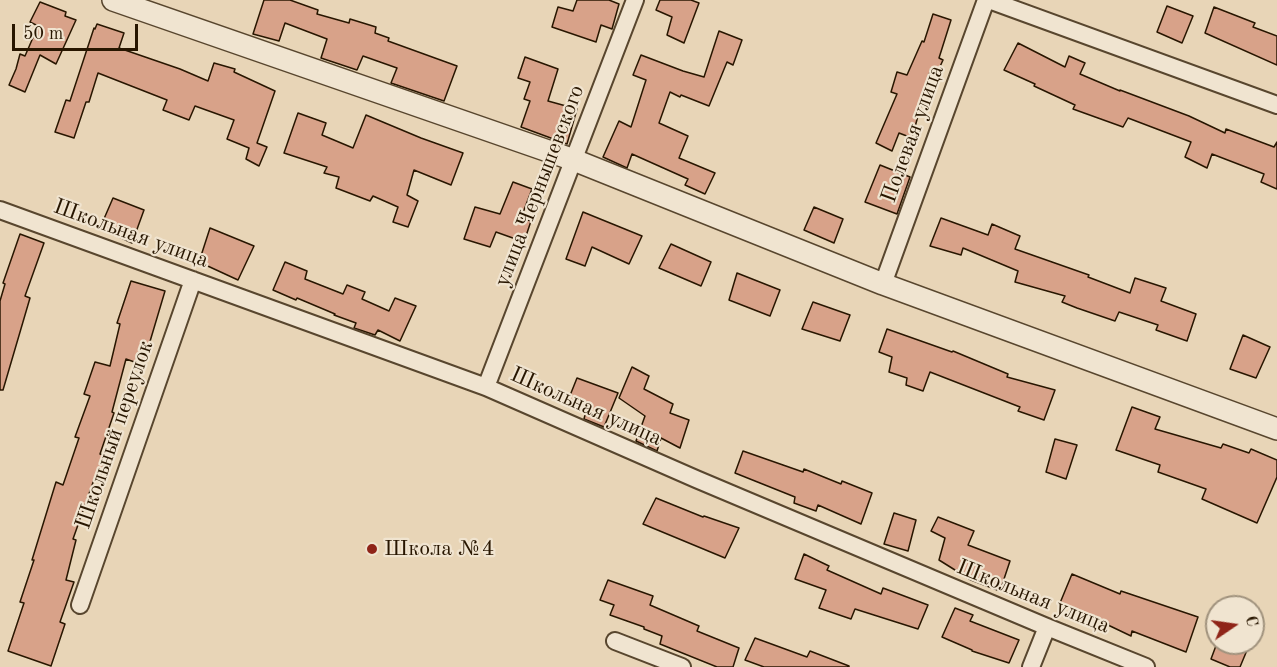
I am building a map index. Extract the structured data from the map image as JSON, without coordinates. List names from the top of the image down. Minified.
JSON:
{"streets":{"street":["Полевая улица","улица Чернышевского","Школьная улица","Школьный переулок"]},"crossings":[["улица Чернышевского","Школьная улица"],["Школьная улица","Школьный переулок"]],"places":["Школа №4"],"scale_bar":"50 m","north":"right"}
